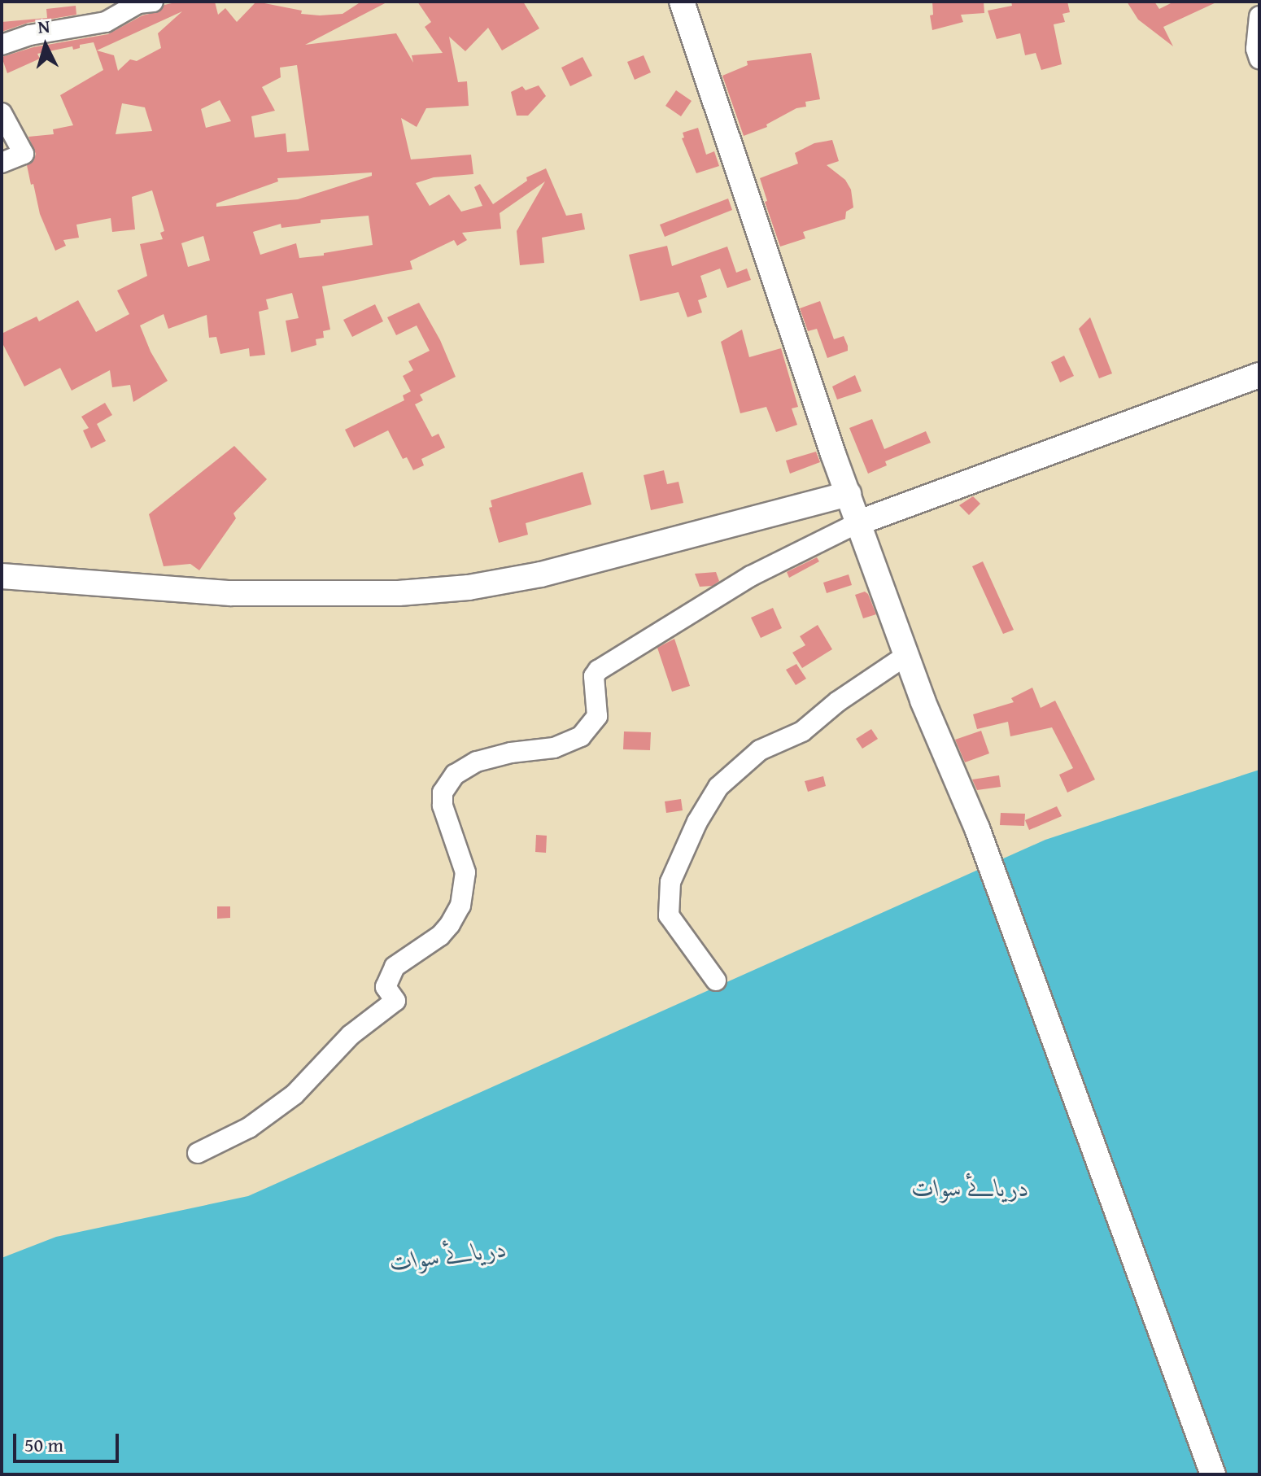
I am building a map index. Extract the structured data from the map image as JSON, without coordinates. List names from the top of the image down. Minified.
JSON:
{"water":["دریائے سوات"],"scale_bar":"50 m","north":"top"}
